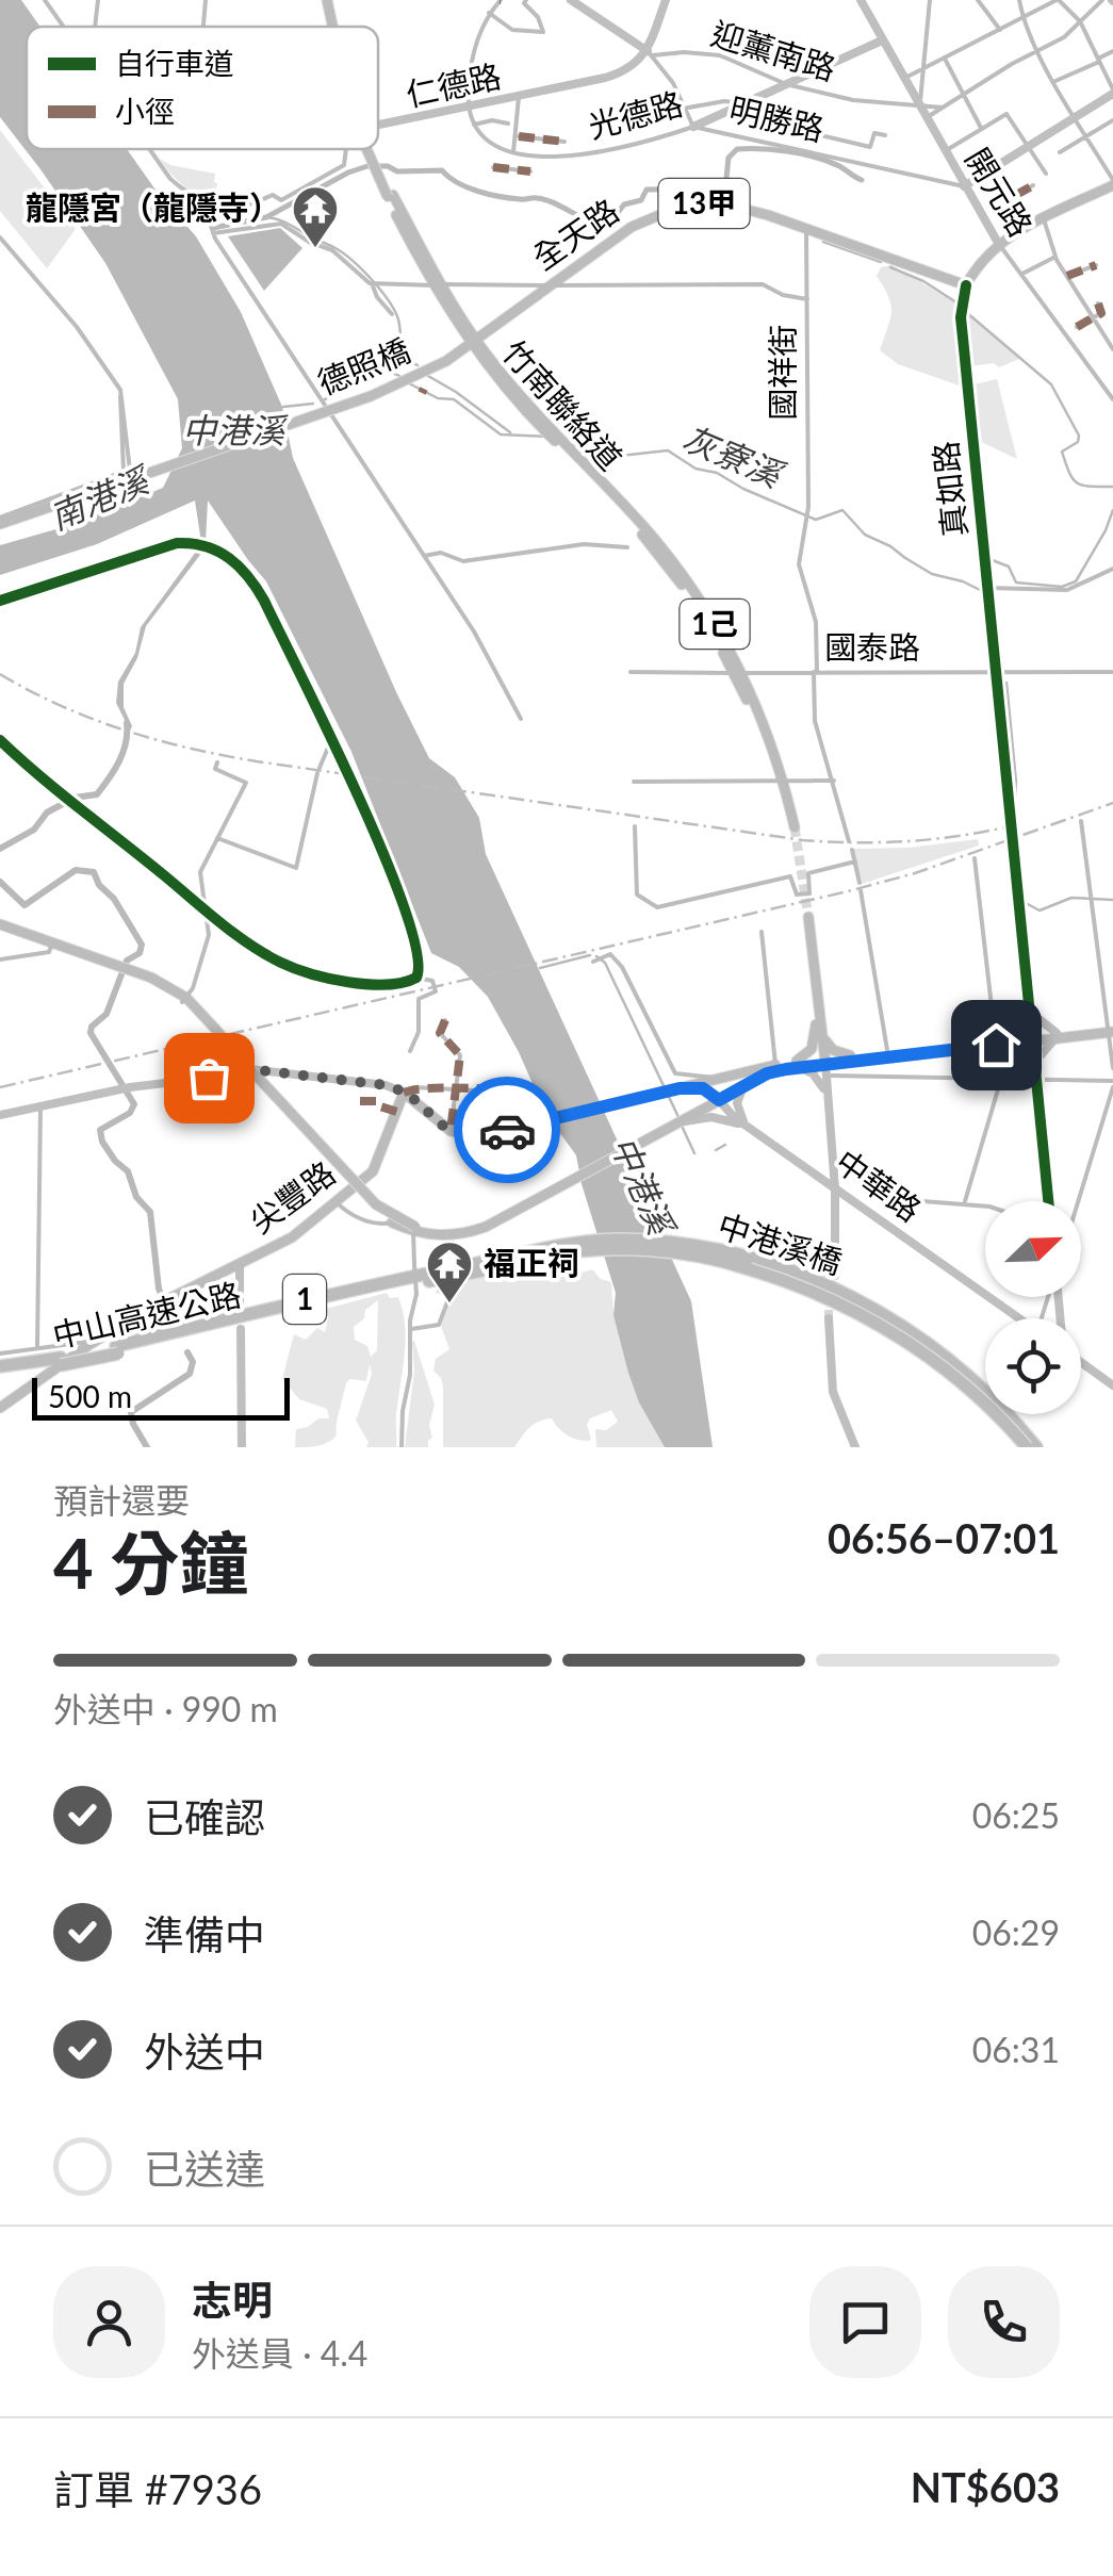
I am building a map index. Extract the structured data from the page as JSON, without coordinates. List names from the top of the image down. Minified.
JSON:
{"streets":{"highway":["中港溪橋","1","中山高速公路"],"main road":["13甲","全天路","德照橋","竹南聯絡道","1己","尖豐路"],"street":["迎薰南路","仁德路","光德路","明勝路","開元路","國祥街","真如路","國泰路","中華路"]},"crossings":[["迎薰南路","仁德路"],["迎薰南路","光德路"],["迎薰南路","明勝路"],["迎薰南路","開元路"],["仁德路","明勝路"],["光德路","明勝路"],["光德路","開元路"],["明勝路","開元路"],["13甲","全天路"],["13甲","德照橋"],["13甲","竹南聯絡道"],["全天路","國祥街"],["全天路","竹南聯絡道"],["全天路","真如路"],["國祥街","國泰路"],["竹南聯絡道","國泰路"],["真如路","國泰路"],["中港溪橋","1"],["中港溪橋","中山高速公路"]],"water":["中港溪","灰寮溪","南港溪"],"places":{"temple":["龍隱宮（龍隱寺）","福正祠"]},"legend":["自行車道","小徑"],"scale_bar":"500 m","north":"top right","page":{"scale":"500 m","heading":["4 分鐘","預計還要","06:56–07:01"],"panel":["志明","外送員 · 4.4","訂單 #7936","NT$603"],"bar":"外送中 · 990 m","list":[["已確認","06:25"],["準備中","06:29"],["外送中","06:31"],"已送達"]}}
